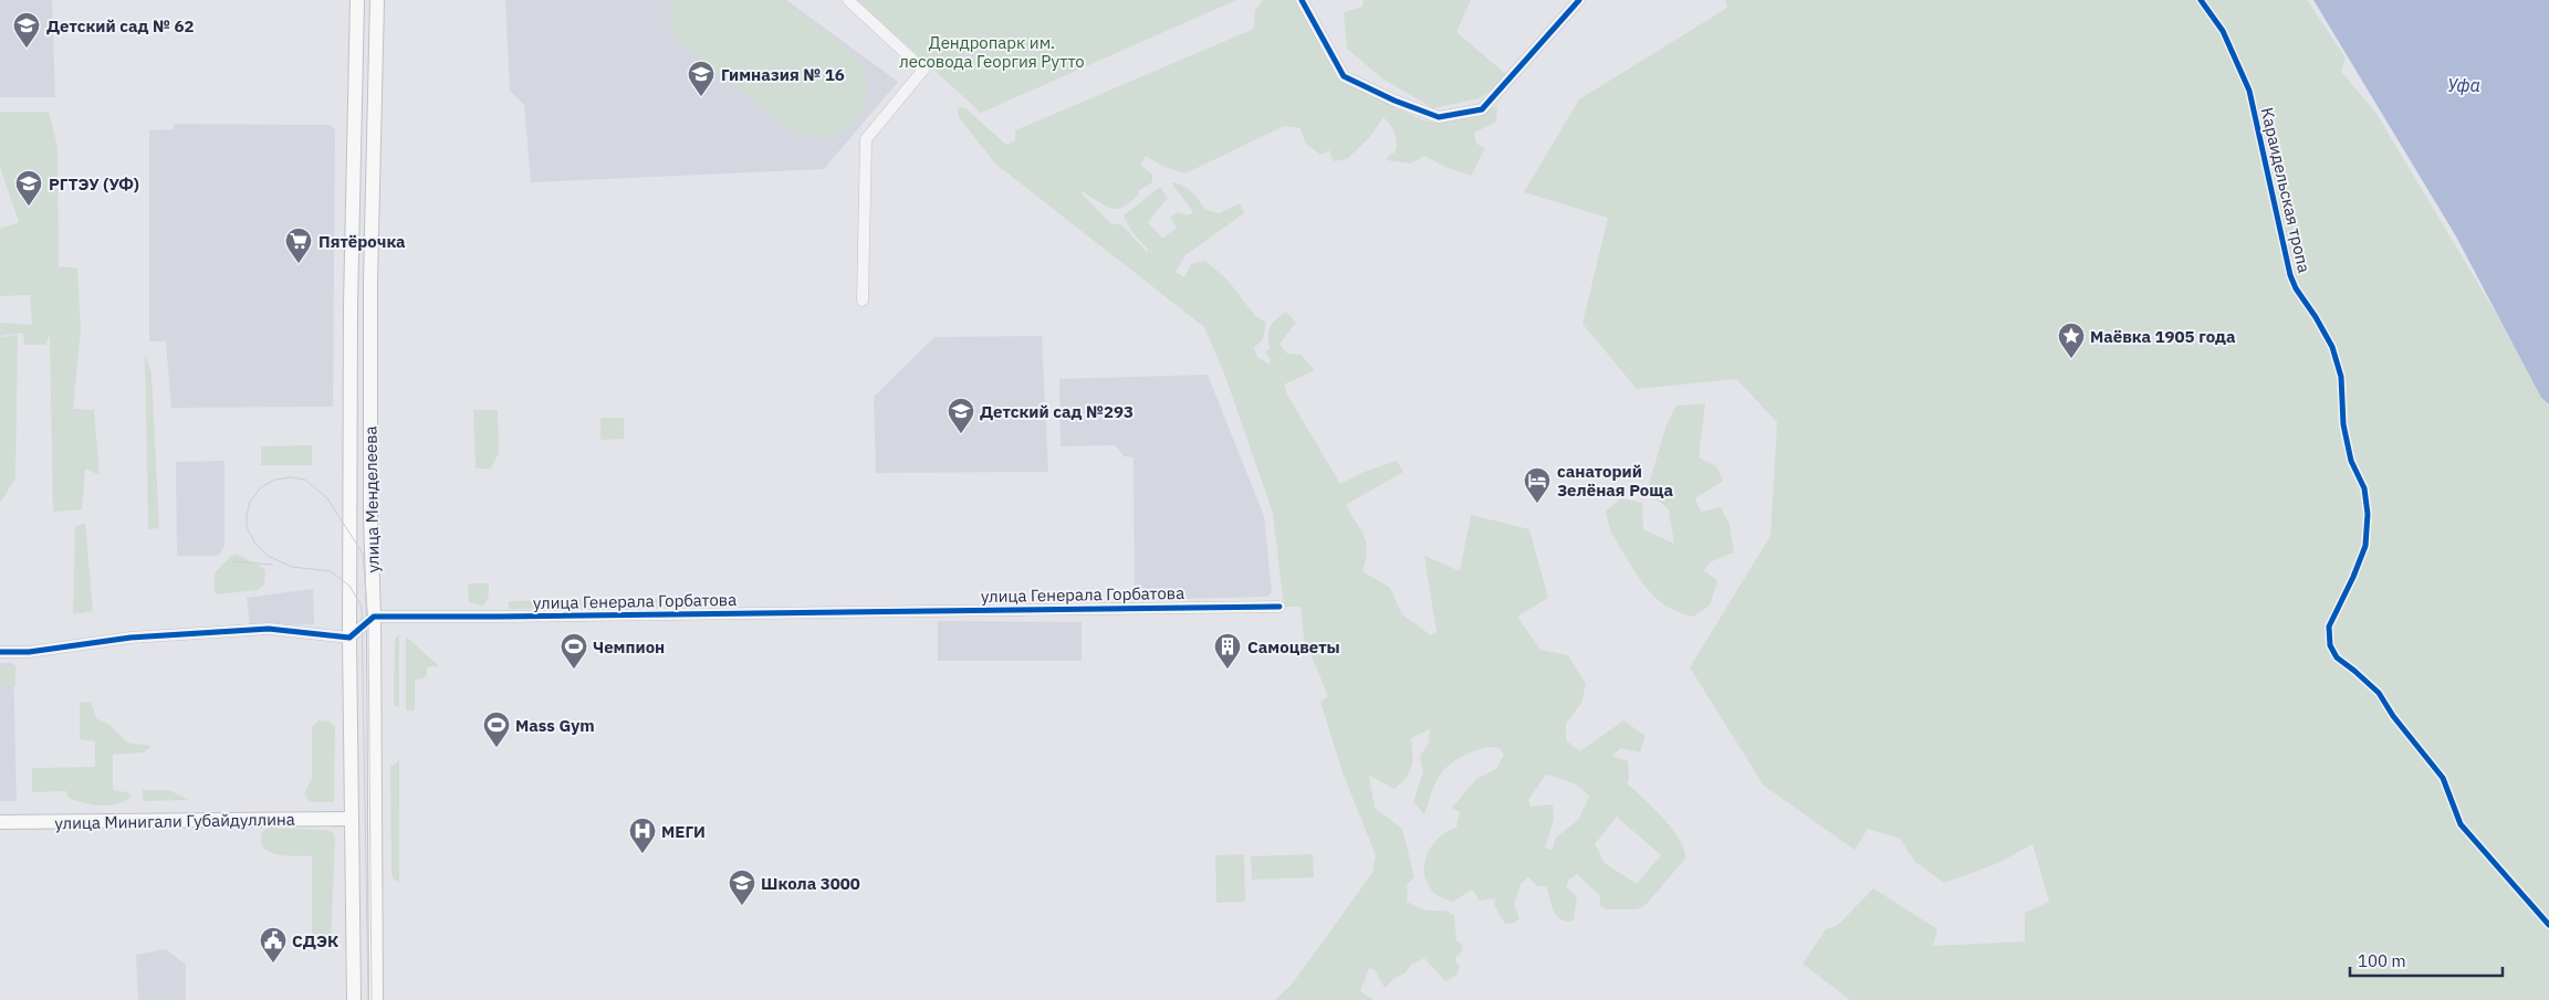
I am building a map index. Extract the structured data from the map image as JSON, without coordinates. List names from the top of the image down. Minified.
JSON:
{"streets":{"main road":["улица Менделеева","улица Минигали Губайдуллина"],"street":["улица Генерала Горбатова"],"cycle path":["Караидельская тропа"]},"crossings":[["улица Менделеева","улица Генерала Горбатова"],["улица Менделеева","улица Минигали Губайдуллина"]],"water":["Уфа"],"parks":["Дендропарк им. лесовода Георгия Рутто"],"places":{"school or university":["Детский сад № 62","Гимназия № 16","РГТЭУ (УФ)","Детский сад №293","Школа 3000"],"supermarket":["Пятёрочка"],"place":["Маёвка 1905 года"],"hotel":["санаторий Зелёная Роща"],"sports":["Чемпион","Mass Gym"],"building":["Самоцветы"],"hospital":["МЕГИ"],"public building":["СДЭК"]},"scale_bar":"100 m"}
